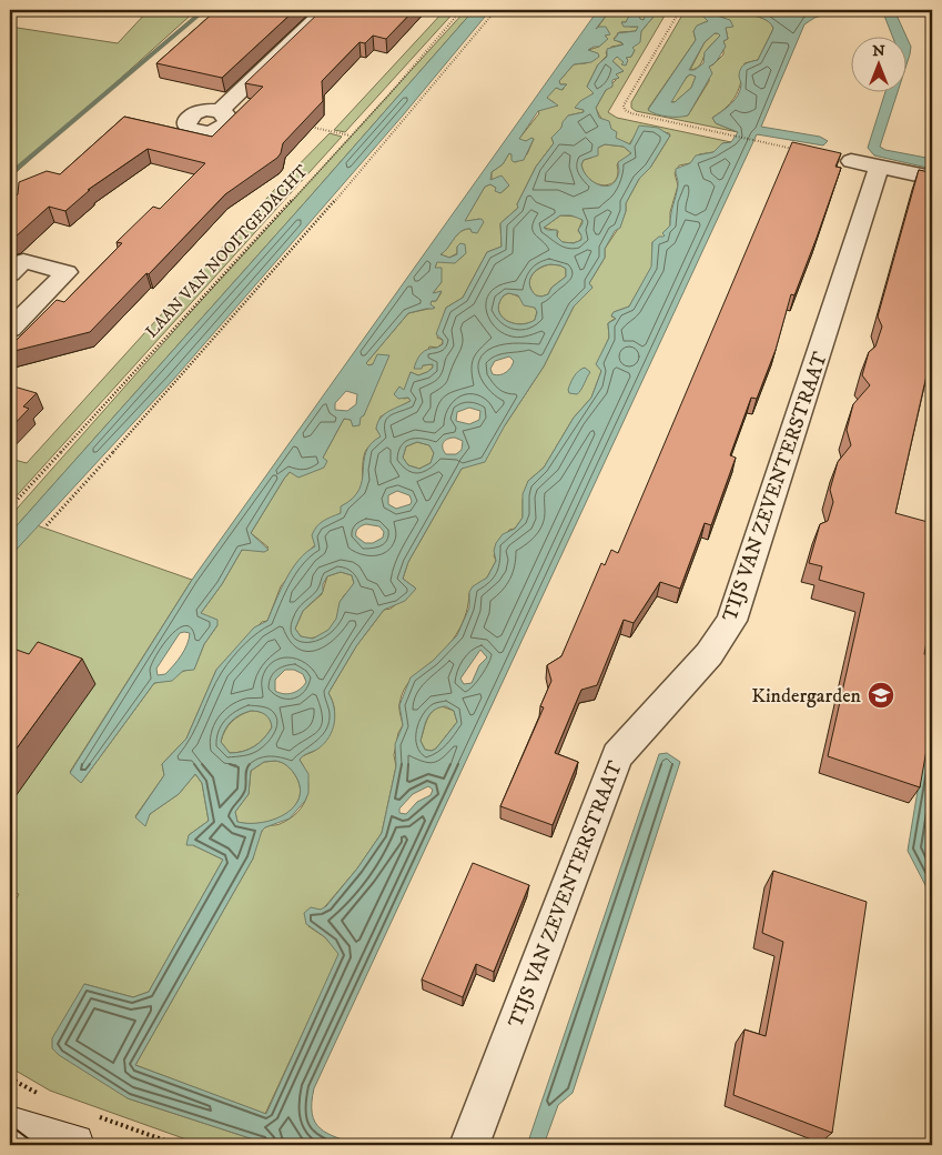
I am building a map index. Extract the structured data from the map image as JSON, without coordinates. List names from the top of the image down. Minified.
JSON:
{"streets":{"street":["TIJS VAN ZEVENTERSTRAAT"],"path":["LAAN VAN NOOITGEDACHT"]},"places":{"school or university":["Kindergarden"]},"north":"top"}
